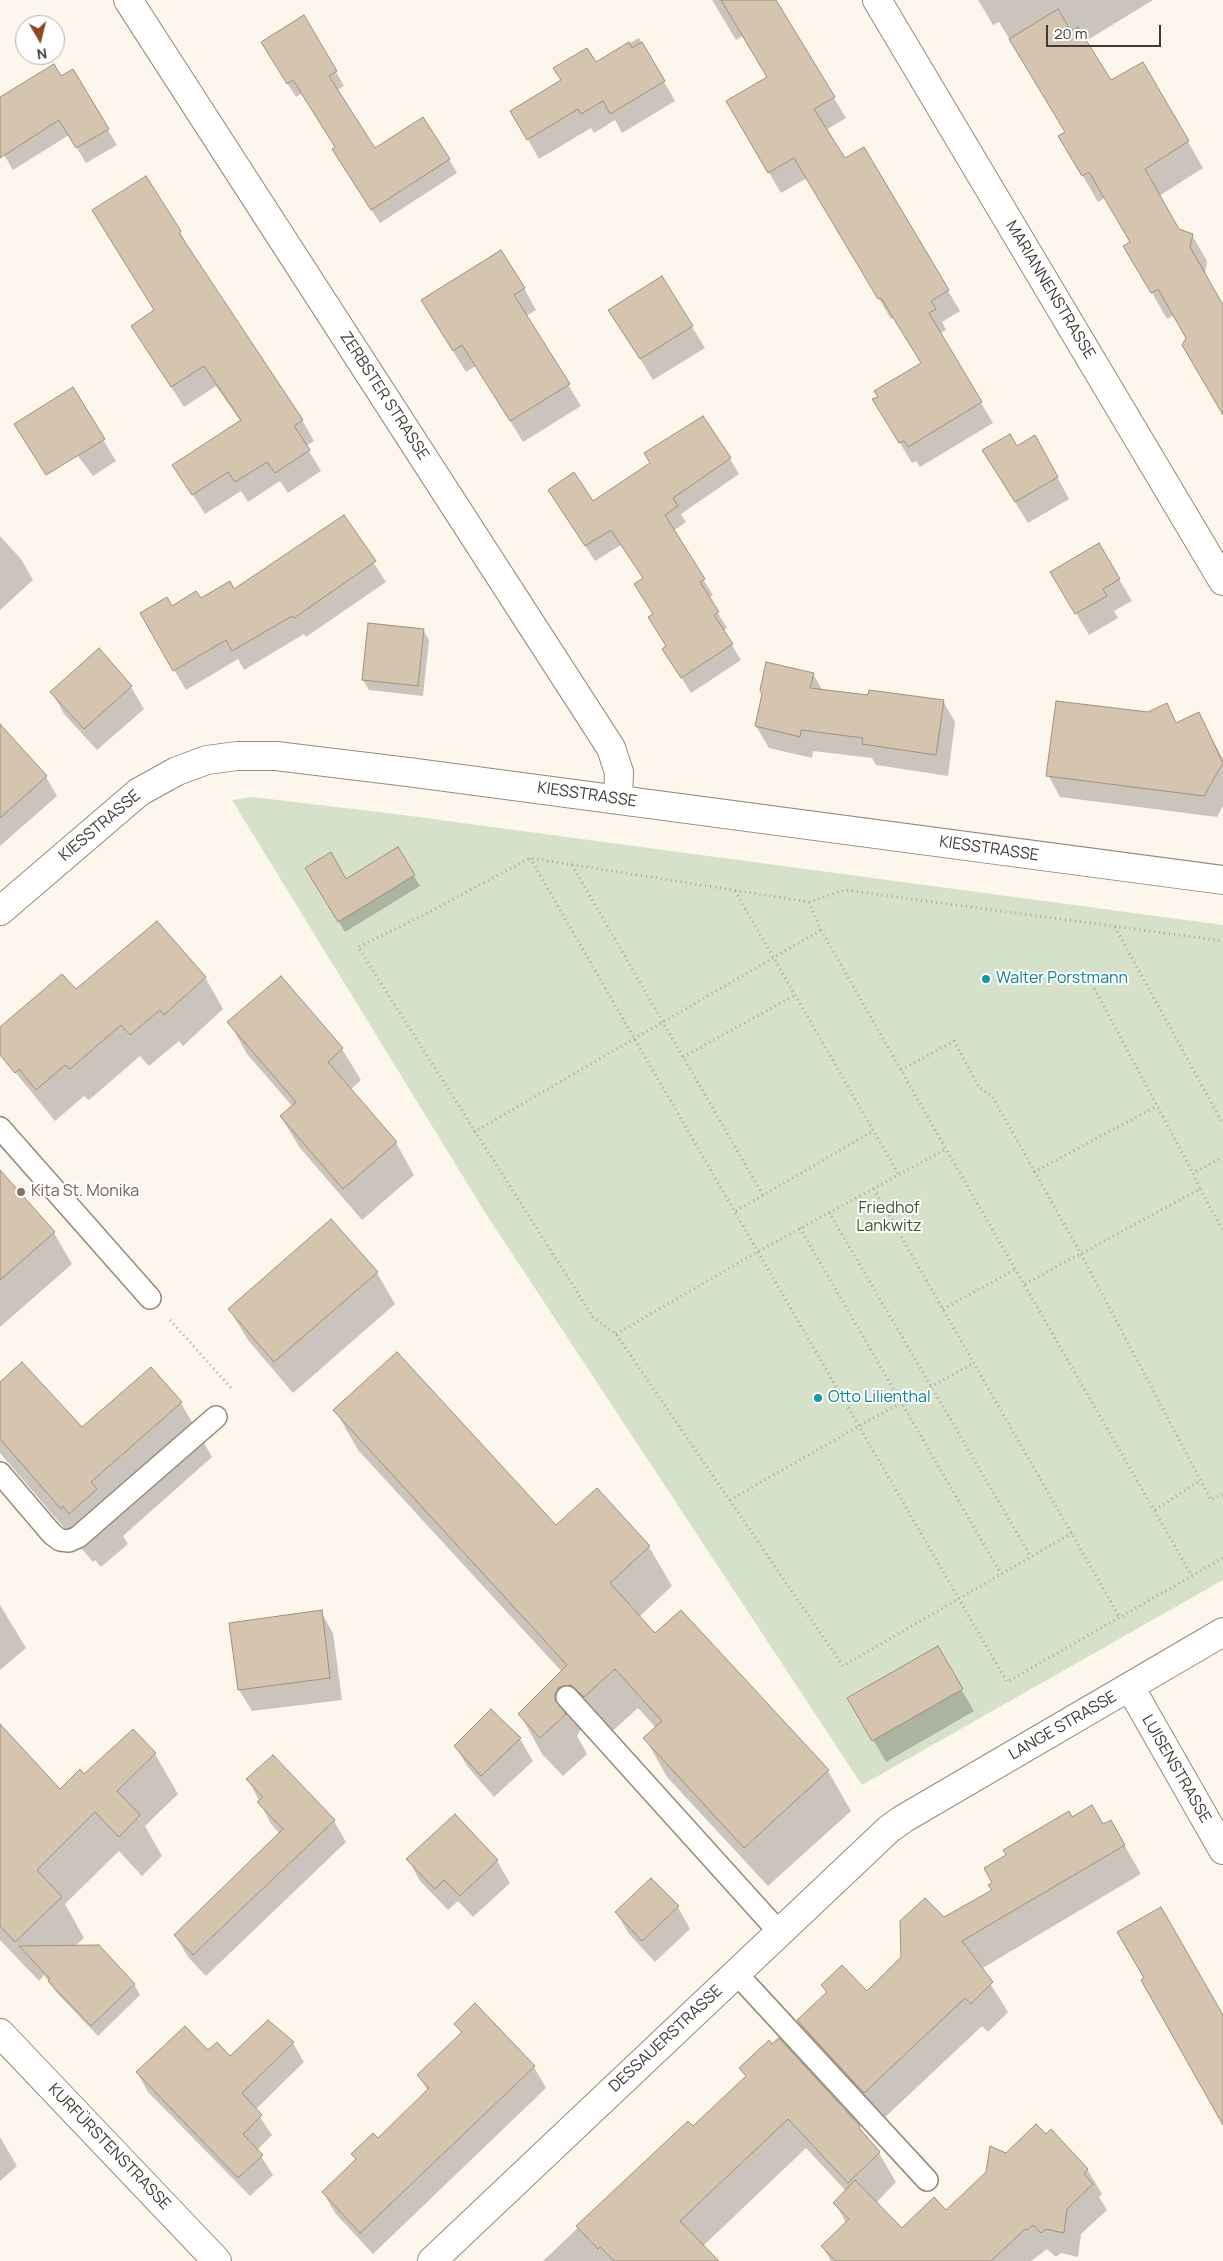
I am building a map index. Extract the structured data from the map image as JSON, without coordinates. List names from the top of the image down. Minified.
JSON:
{"streets":{"street":["MARIANNENSTRASSE","ZERBSTER STRASSE","KIESSTRASSE","LANGE STRASSE","LUISENSTRASSE","DESSAUERSTRASSE","KURFÜRSTENSTRASSE"]},"crossings":[["ZERBSTER STRASSE","KIESSTRASSE"],["LANGE STRASSE","LUISENSTRASSE"],["LANGE STRASSE","DESSAUERSTRASSE"]],"parks":["Friedhof Lankwitz"],"places":["Walter Porstmann","Kita St. Monika","Otto Lilienthal"],"scale_bar":"20 m","north":"bottom"}
